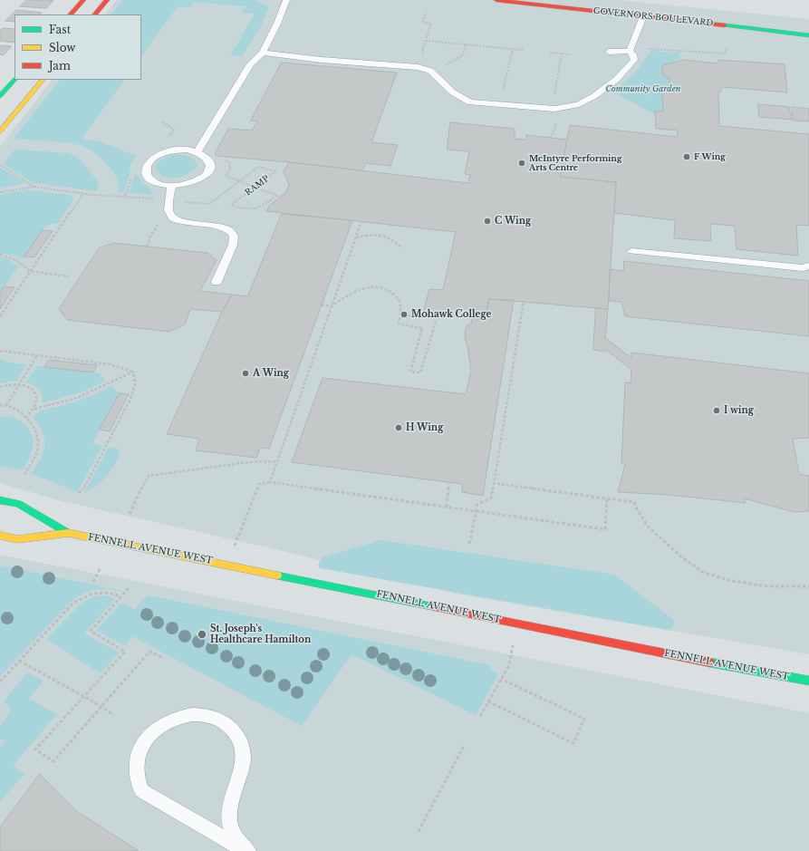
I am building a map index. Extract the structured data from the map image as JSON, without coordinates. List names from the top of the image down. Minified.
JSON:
{"streets":{"main road":["GOVERNORS BOULEVARD","FENNELL AVENUE WEST"],"path":["RAMP"]},"parks":["Community Garden"],"places":["F Wing","McIntyre Performing Arts Centre","C Wing","Mohawk College","A Wing","I wing","H Wing","St. Joseph's Healthcare Hamilton"],"legend":["Fast","Slow","Jam"]}
